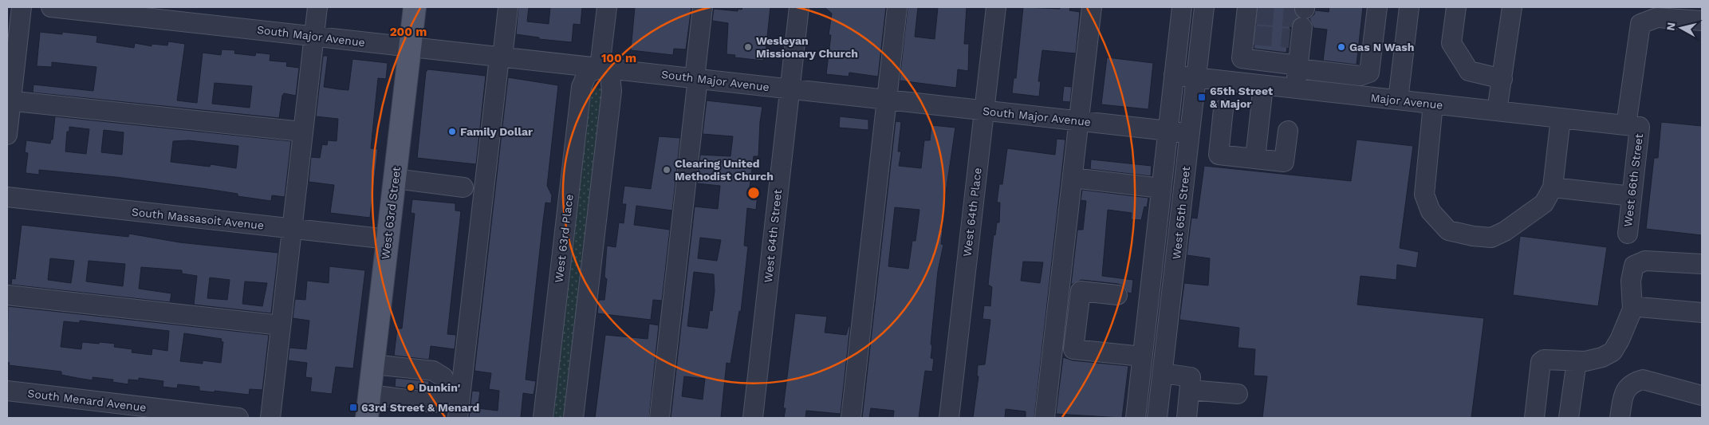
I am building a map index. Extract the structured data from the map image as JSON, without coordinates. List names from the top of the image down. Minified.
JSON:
{"streets":{"main road":["West 63rd Street"],"street":["South Major Avenue","Major Avenue","West 66th Street","West 64th Place","West 65th Street","South Massasoit Avenue","West 64th Street","West 63rd Place","South Menard Avenue"]},"crossings":[["South Major Avenue","West 64th Place"],["South Major Avenue","West 63rd Street"],["South Major Avenue","West 65th Street"],["South Major Avenue","West 64th Street"],["South Major Avenue","West 63rd Place"],["Major Avenue","West 66th Street"],["Major Avenue","West 65th Street"],["West 63rd Street","South Massasoit Avenue"]],"places":{"other":["Wesleyan Missionary Church","Gas N Wash","Family Dollar","Clearing United Methodist Church","Dunkin'"],"transit":["65th Street & Major","63rd Street & Menard"]},"north":"left","rings":["200 m","100 m"]}
